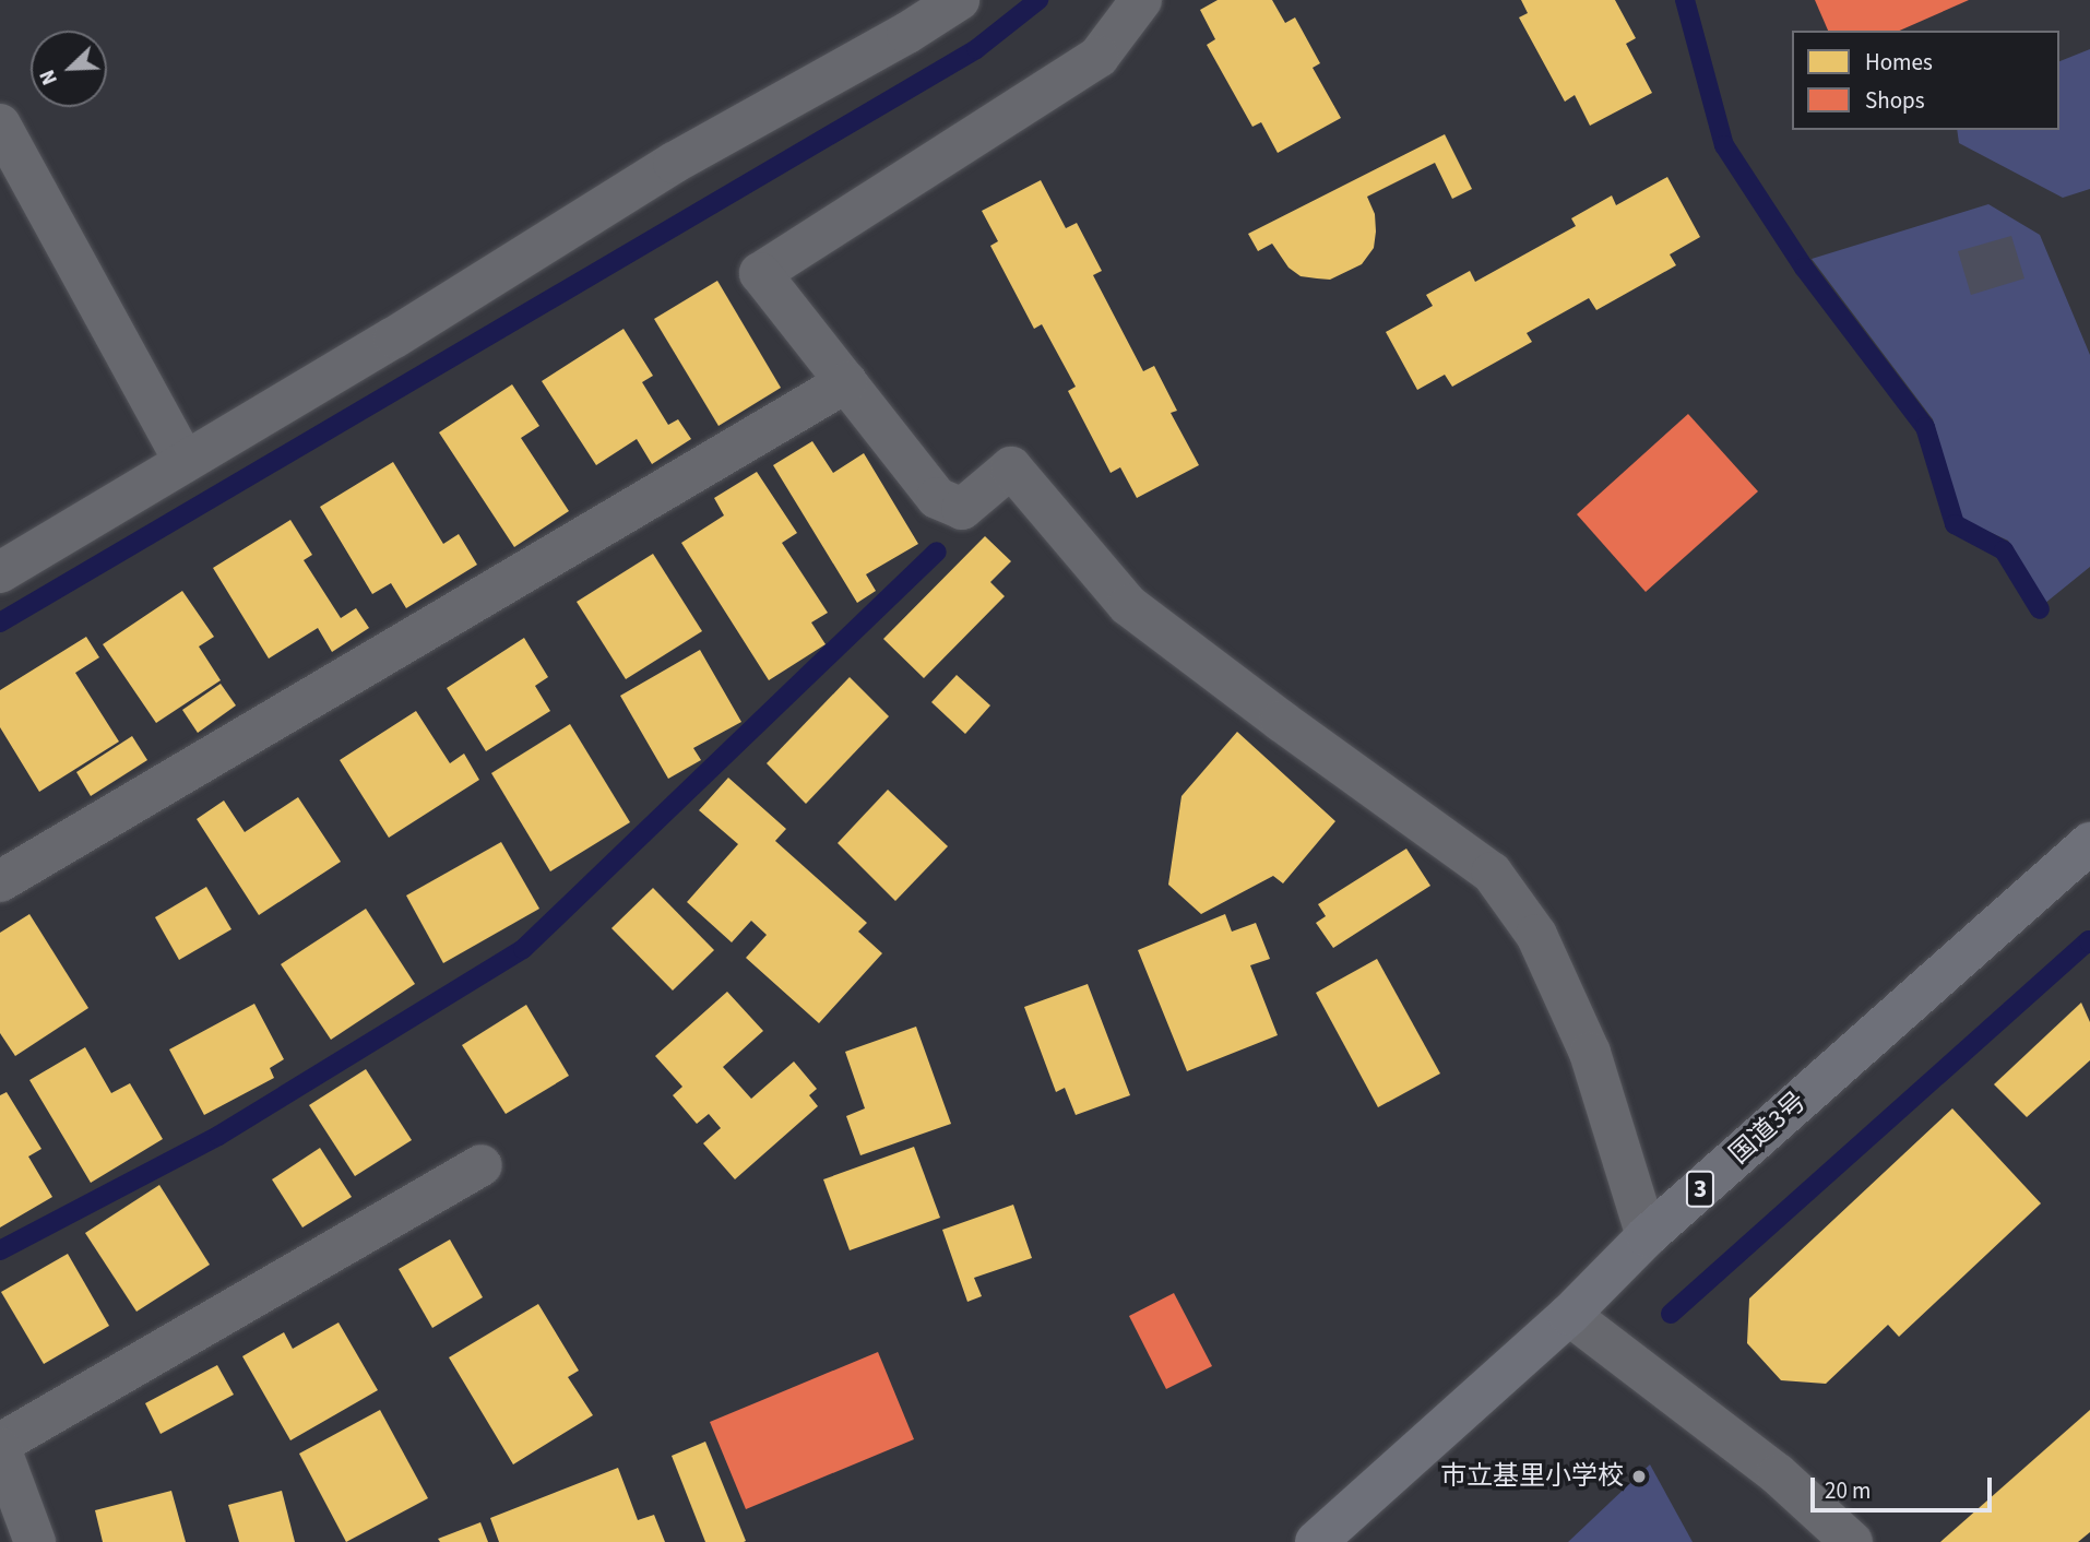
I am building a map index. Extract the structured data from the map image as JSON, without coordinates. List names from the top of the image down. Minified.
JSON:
{"streets":{"highway":["国道3号","3"]},"places":["市立基里小学校"],"legend":["Homes","Shops"],"scale_bar":"20 m","north":"bottom left"}
